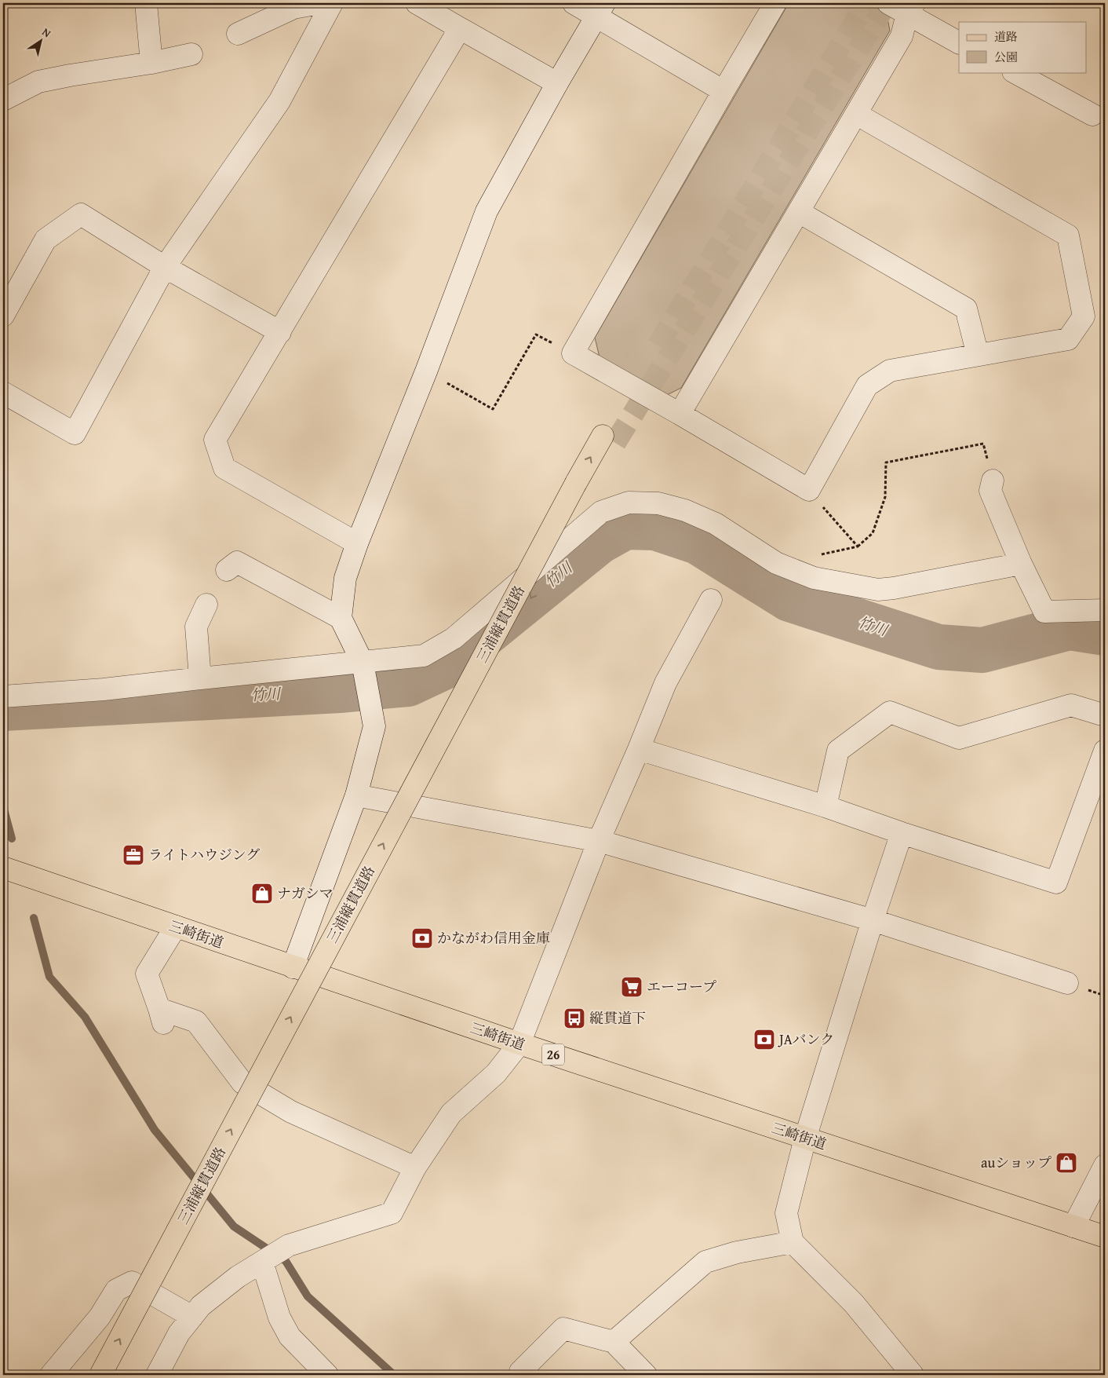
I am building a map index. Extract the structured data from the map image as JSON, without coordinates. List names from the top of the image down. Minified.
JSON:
{"streets":{"main road":["三浦縦貫道路","三崎街道","26"]},"water":["竹川"],"places":{"office":["ライトハウジング"],"shop":["ナガシマ","auショップ"],"bank":["かながわ信用金庫","JAバンク"],"supermarket":["エーコープ"],"bus stop":["縦貫道下"]},"legend":["道路","公園"],"north":"top right"}
